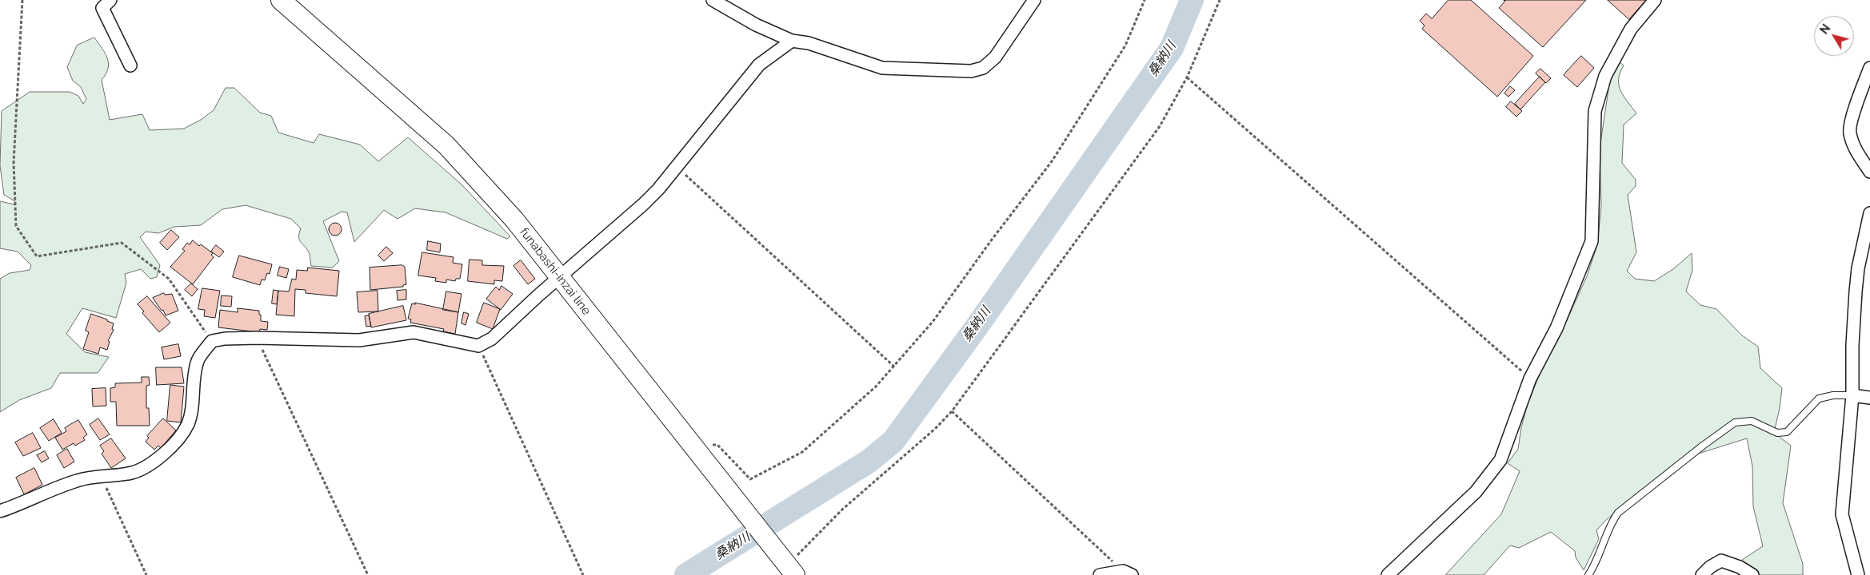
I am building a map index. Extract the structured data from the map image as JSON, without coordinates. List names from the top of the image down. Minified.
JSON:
{"streets":{"main road":["funabashi-inzai line"]},"water":["桑納川"],"north":"top left"}
